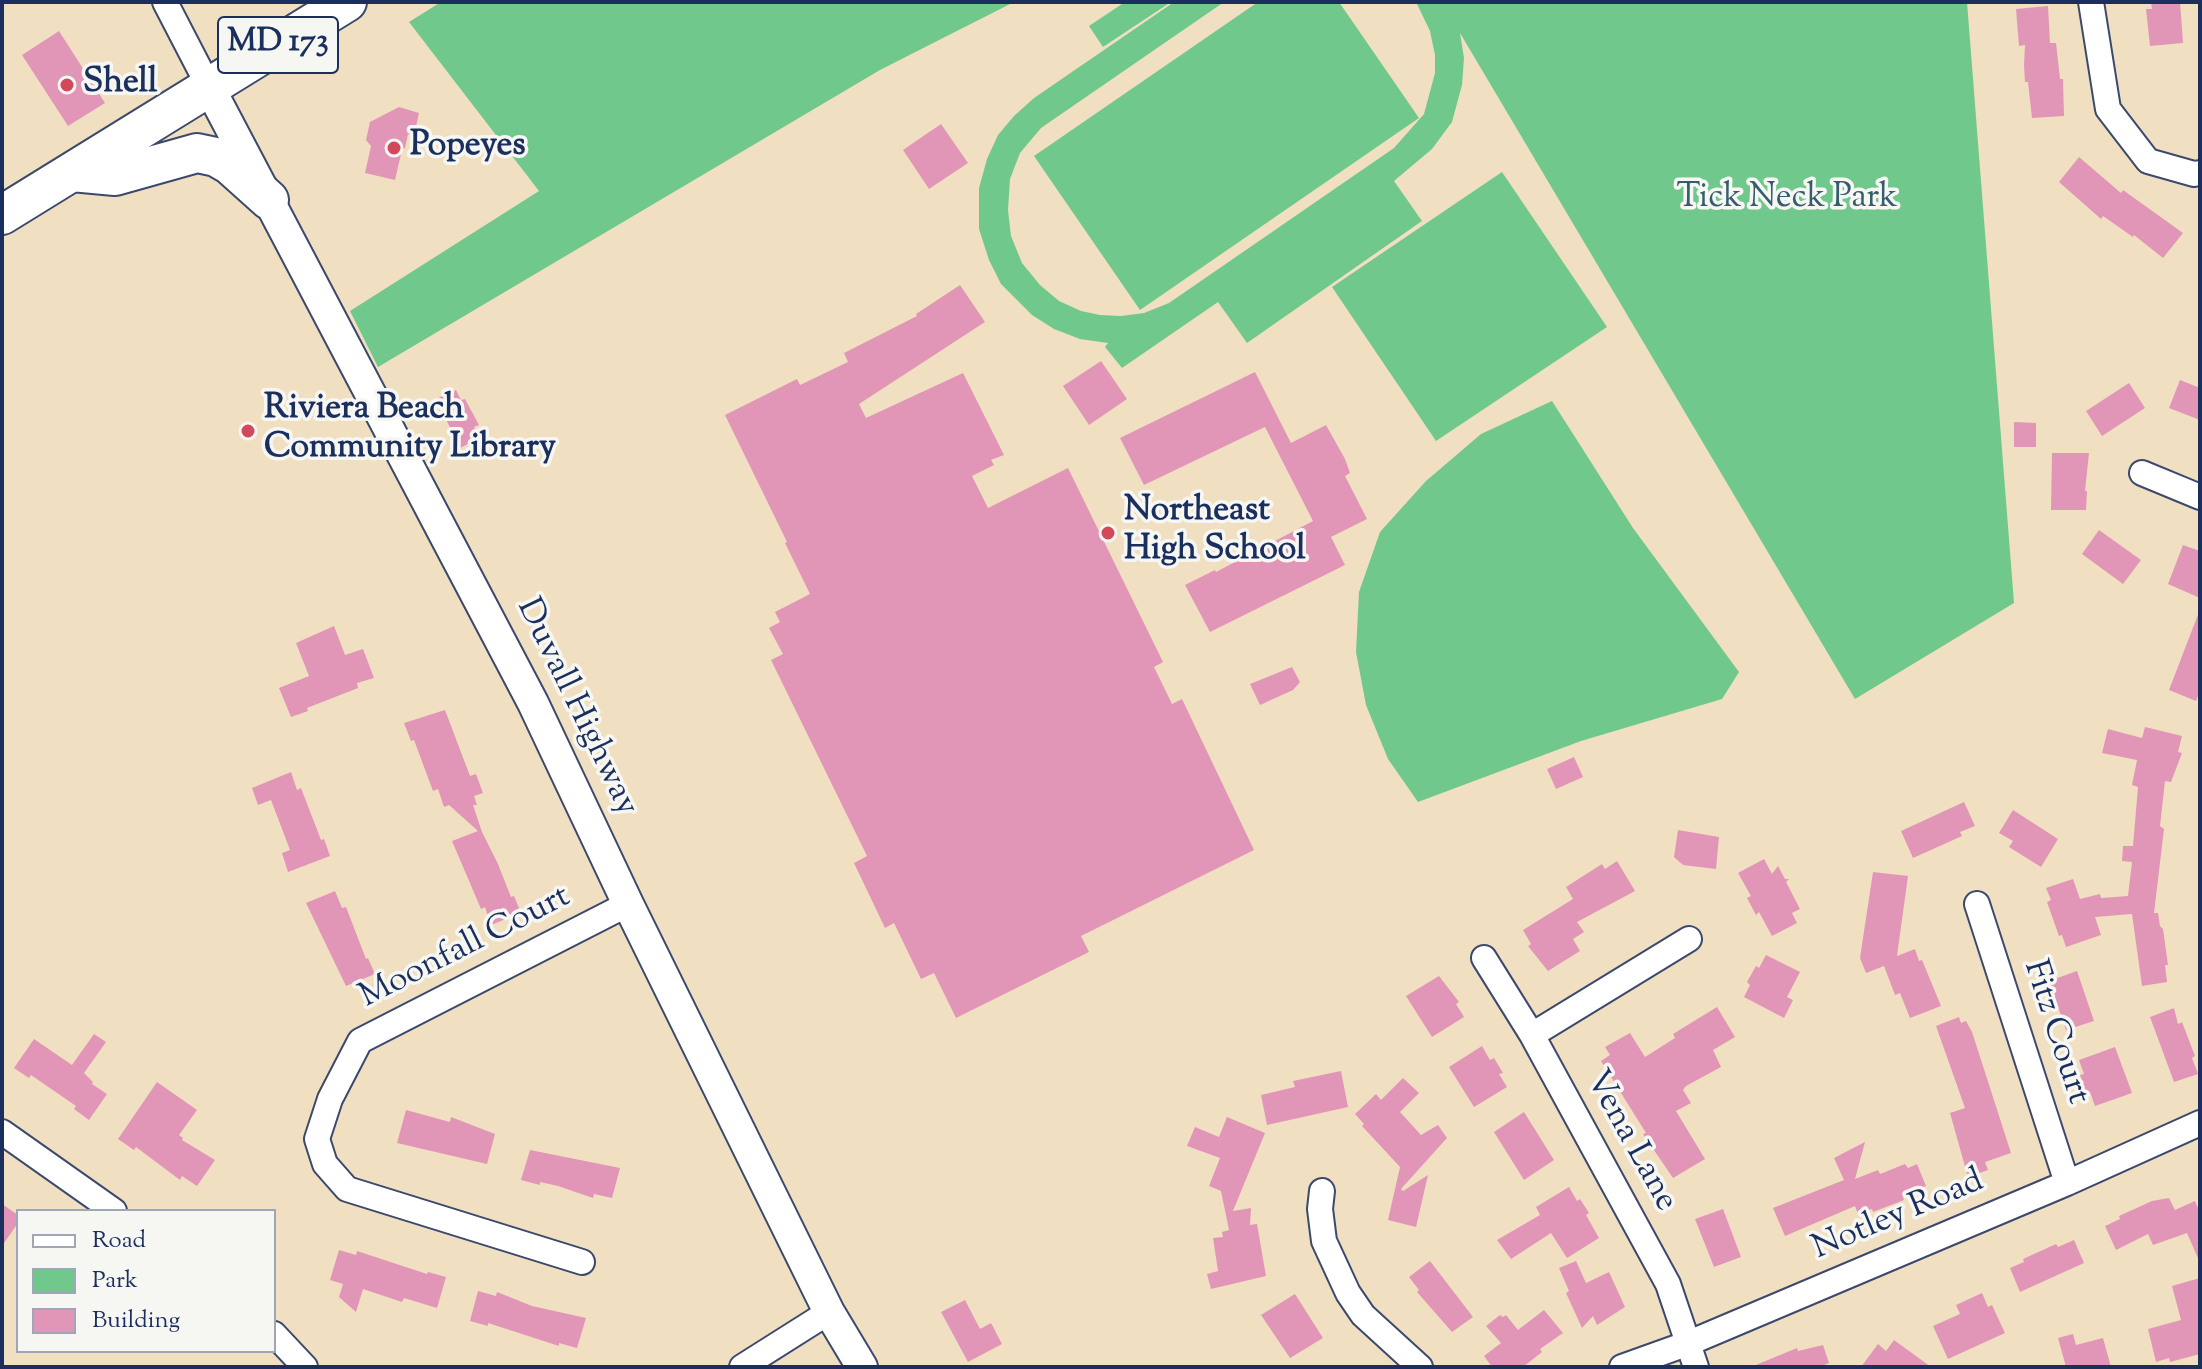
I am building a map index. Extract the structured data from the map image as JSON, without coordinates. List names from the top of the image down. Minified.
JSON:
{"streets":{"main road":["MD 173"],"street":["Duvall Highway","Moonfall Court","Fitz Court","Vena Lane","Notley Road"]},"crossings":[["MD 173","Duvall Highway"],["Duvall Highway","Moonfall Court"],["Fitz Court","Notley Road"],["Vena Lane","Notley Road"]],"parks":["Tick Neck Park"],"places":["Shell","Popeyes","Riviera Beach Community Library","Northeast High School"],"legend":["Road","Park","Building"]}
